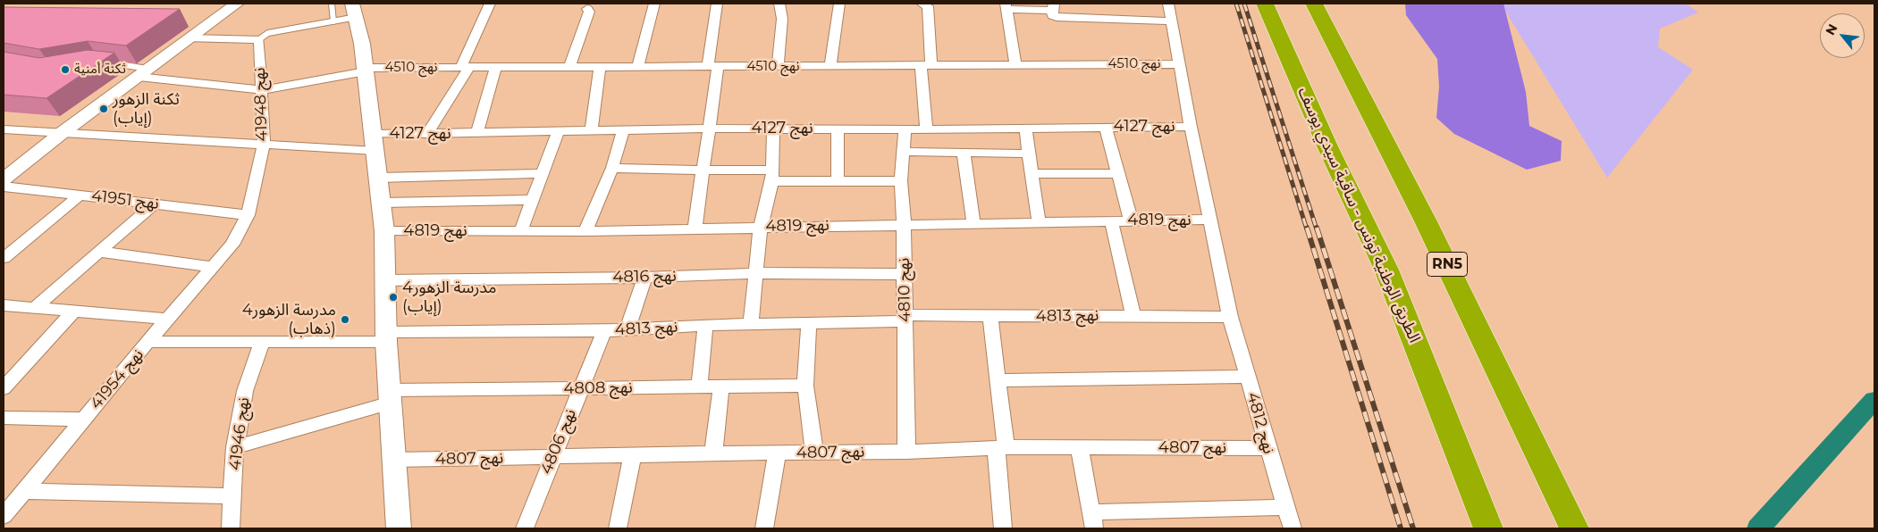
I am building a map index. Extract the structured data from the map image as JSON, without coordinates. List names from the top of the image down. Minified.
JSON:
{"streets":{"highway":["الطريق الوطنية تونس - ساقية سيدي يوسف","RN5"],"street":["نهج 4510","نهج 41948","نهج 4127","نهج 41951","نهج 4819","نهج 4816","نهج 4810","نهج 4813","نهج 41954","نهج 4808","نهج 4812","نهج 41946","نهج 4806","نهج 4807"]},"crossings":[["نهج 4510","نهج 41948"],["نهج 4510","نهج 4127"],["نهج 41948","نهج 4127"],["نهج 41948","نهج 41951"],["نهج 41948","نهج 41954"],["نهج 4127","نهج 4819"],["نهج 4127","نهج 4810"],["نهج 4127","نهج 4813"],["نهج 4127","نهج 4812"],["نهج 4819","نهج 4810"],["نهج 4816","نهج 4810"],["نهج 4810","نهج 4813"],["نهج 4810","نهج 4807"],["نهج 4813","نهج 41954"],["نهج 4813","نهج 4812"],["نهج 4813","نهج 41946"],["نهج 4813","نهج 4806"],["نهج 4808","نهج 41946"],["نهج 4808","نهج 4806"],["نهج 4812","نهج 4807"],["نهج 4806","نهج 4807"]],"places":["ثكنة أمنية","ثكنة الزهور (إياب)","مدرسة الزهور4 (إياب)","مدرسة الزهور4 (ذهاب)"],"north":"top left"}
